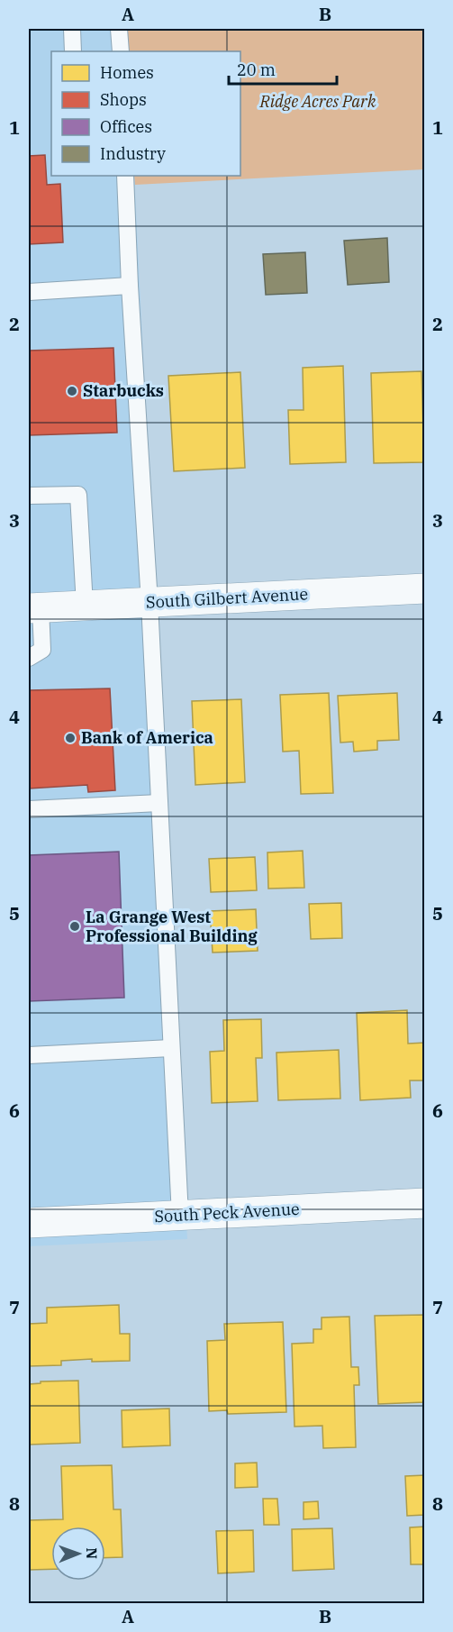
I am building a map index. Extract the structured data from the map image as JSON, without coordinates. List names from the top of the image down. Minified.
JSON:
{"streets":{"street":["South Gilbert Avenue","South Peck Avenue"]},"parks":["Ridge Acres Park"],"places":["Starbucks","Bank of America","La Grange West Professional Building"],"legend":["Homes","Shops","Offices","Industry"],"scale_bar":"20 m","north":"right","grid":{"columns":["A","B"],"rows":["1","2","3","4","5","6","7","8"]}}
